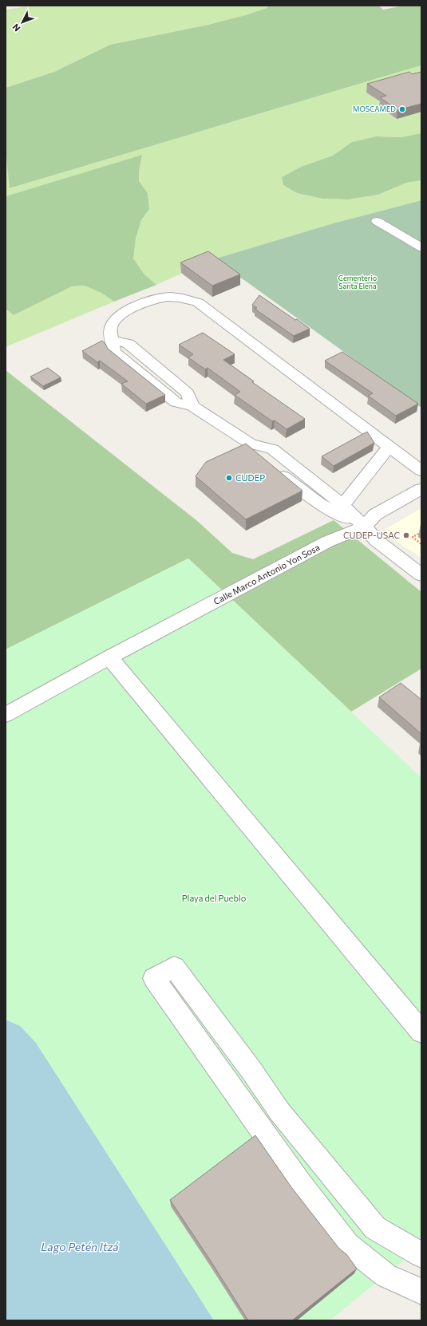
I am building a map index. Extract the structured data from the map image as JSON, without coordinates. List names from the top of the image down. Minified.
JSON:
{"streets":{"street":["Calle Marco Antonio Yon Sosa"]},"water":["Lago Petén Itzá"],"parks":["Cementerio Santa Elena","Playa del Pueblo"],"places":["MOSCAMED","CUDEP","CUDEP-USAC"],"north":"bottom left"}
